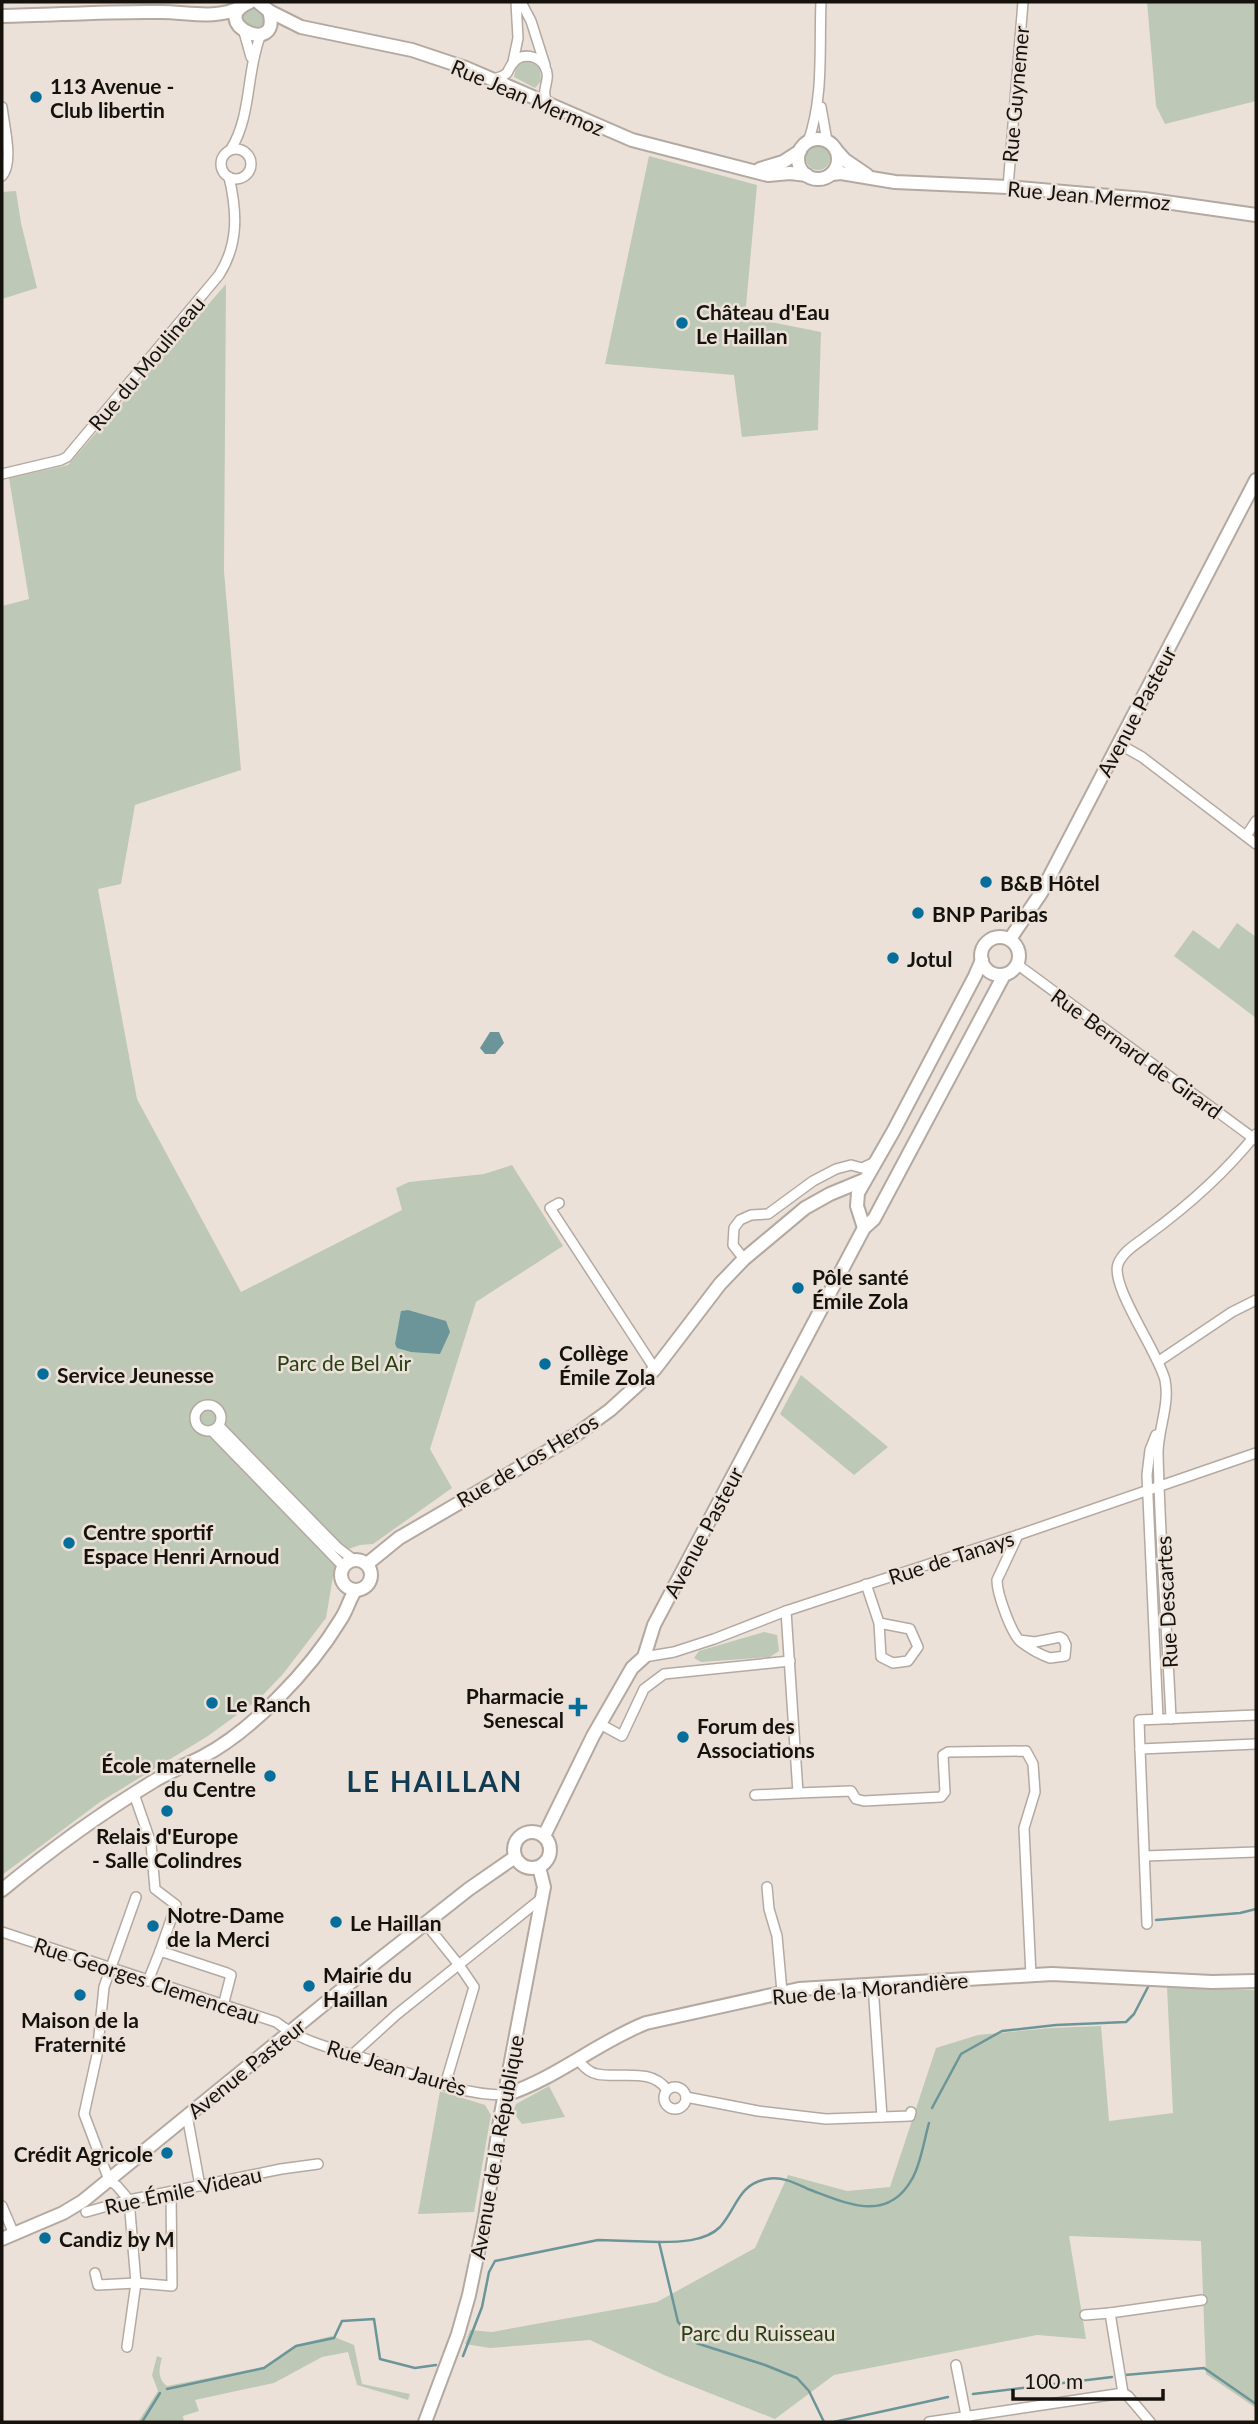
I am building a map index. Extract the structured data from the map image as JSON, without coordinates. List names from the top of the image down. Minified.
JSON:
{"streets":{"street":["Rue Guynemer","Rue Jean Mermoz","Rue du Moulineau","Avenue Pasteur","Rue Bernard de Girard","Rue de Los Heros","Rue de Tanays","Rue Descartes","Rue Georges Clemenceau","Rue de la Morandière","Rue Jean Jaurès","Avenue de la République","Rue Émile Videau"]},"crossings":[["Rue Guynemer","Rue Jean Mermoz"],["Avenue Pasteur","Rue Bernard de Girard"],["Avenue Pasteur","Rue de Tanays"],["Avenue Pasteur","Rue Georges Clemenceau"],["Avenue Pasteur","Rue Jean Jaurès"],["Avenue Pasteur","Avenue de la République"],["Rue de Tanays","Rue Descartes"],["Rue Georges Clemenceau","Rue Jean Jaurès"],["Rue de la Morandière","Rue Jean Jaurès"],["Rue de la Morandière","Avenue de la République"],["Rue Jean Jaurès","Avenue de la République"]],"districts":["LE HAILLAN"],"parks":["Parc de Bel Air","Parc du Ruisseau"],"places":{"other":["113 Avenue - Club libertin","Château d'Eau Le Haillan","B&B Hôtel","BNP Paribas","Jotul","Pôle santé Émile Zola","Collège Émile Zola","Service Jeunesse","Centre sportif Espace Henri Arnoud","Le Ranch","Forum des Associations","École maternelle du Centre","Relais d'Europe - Salle Colindres","Le Haillan","Notre-Dame de la Merci","Mairie du Haillan","Maison de la Fraternité","Crédit Agricole","Candiz by M"],"health":["Pharmacie Senescal"]},"scale_bar":"100 m"}
